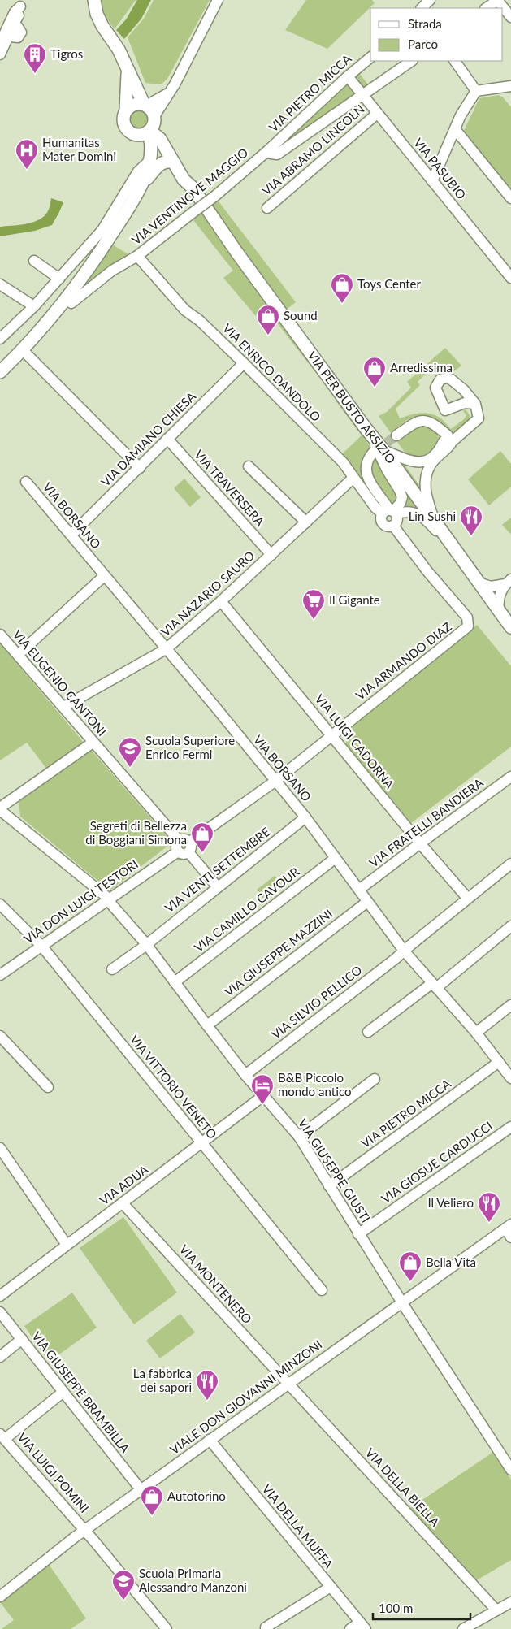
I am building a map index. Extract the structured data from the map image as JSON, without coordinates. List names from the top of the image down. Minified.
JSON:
{"streets":{"main road":["VIA PER BUSTO ARSIZIO"],"street":["VIA PIETRO MICCA","VIA ABRAMO LINCOLN","VIA PASUBIO","VIA VENTINOVE MAGGIO","VIA ENRICO DANDOLO","VIA DAMIANO CHIESA","VIA TRAVERSERA","VIA BORSANO","VIA NAZARIO SAURO","VIA ARMANDO DIAZ","VIA EUGENIO CANTONI","VIA LUIGI CADORNA","VIA FRATELLI BANDIERA","VIA VENTI SETTEMBRE","VIA DON LUIGI TESTORI","VIA CAMILLO CAVOUR","VIA GIUSEPPE MAZZINI","VIA SILVIO PELLICO","VIA VITTORIO VENETO","VIA GIOSUÈ CARDUCCI","VIA GIUSEPPE GIUSTI","VIA ADUA","VIA MONTENERO","VIA GIUSEPPE BRAMBILLA","VIALE DON GIOVANNI MINZONI","VIA LUIGI POMINI","VIA DELLA BIELLA","VIA DELLA MUFFA"]},"crossings":[["VIA PIETRO MICCA","VIA PASUBIO"],["VIA PIETRO MICCA","VIA VENTINOVE MAGGIO"],["VIA PIETRO MICCA","VIA BORSANO"],["VIA PIETRO MICCA","VIA GIUSEPPE GIUSTI"],["VIA ABRAMO LINCOLN","VIA PASUBIO"],["VIA PASUBIO","VIA VENTINOVE MAGGIO"],["VIA VENTINOVE MAGGIO","VIA ENRICO DANDOLO"],["VIA ENRICO DANDOLO","VIA DAMIANO CHIESA"],["VIA ENRICO DANDOLO","VIA NAZARIO SAURO"],["VIA ENRICO DANDOLO","VIA ARMANDO DIAZ"],["VIA DAMIANO CHIESA","VIA TRAVERSERA"],["VIA DAMIANO CHIESA","VIA BORSANO"],["VIA TRAVERSERA","VIA NAZARIO SAURO"],["VIA BORSANO","VIA NAZARIO SAURO"],["VIA BORSANO","VIA ARMANDO DIAZ"],["VIA BORSANO","VIA FRATELLI BANDIERA"],["VIA BORSANO","VIA VENTI SETTEMBRE"],["VIA BORSANO","VIA CAMILLO CAVOUR"],["VIA BORSANO","VIA GIUSEPPE MAZZINI"],["VIA BORSANO","VIA SILVIO PELLICO"],["VIA NAZARIO SAURO","VIA EUGENIO CANTONI"],["VIA NAZARIO SAURO","VIA LUIGI CADORNA"],["VIA ARMANDO DIAZ","VIA LUIGI CADORNA"],["VIA EUGENIO CANTONI","VIA DON LUIGI TESTORI"],["VIA LUIGI CADORNA","VIA FRATELLI BANDIERA"],["VIA LUIGI CADORNA","VIA SILVIO PELLICO"],["VIA VENTI SETTEMBRE","VIA GIUSEPPE GIUSTI"],["VIA DON LUIGI TESTORI","VIA VITTORIO VENETO"],["VIA DON LUIGI TESTORI","VIA GIUSEPPE GIUSTI"],["VIA CAMILLO CAVOUR","VIA GIUSEPPE GIUSTI"],["VIA GIUSEPPE MAZZINI","VIA GIUSEPPE GIUSTI"],["VIA SILVIO PELLICO","VIA GIUSEPPE GIUSTI"],["VIA VITTORIO VENETO","VIA ADUA"],["VIA GIOSUÈ CARDUCCI","VIA GIUSEPPE GIUSTI"],["VIA GIUSEPPE GIUSTI","VIA ADUA"],["VIA GIUSEPPE GIUSTI","VIALE DON GIOVANNI MINZONI"],["VIA ADUA","VIA MONTENERO"],["VIA MONTENERO","VIALE DON GIOVANNI MINZONI"],["VIA MONTENERO","VIA DELLA BIELLA"],["VIA GIUSEPPE BRAMBILLA","VIALE DON GIOVANNI MINZONI"],["VIALE DON GIOVANNI MINZONI","VIA LUIGI POMINI"],["VIALE DON GIOVANNI MINZONI","VIA DELLA BIELLA"],["VIALE DON GIOVANNI MINZONI","VIA DELLA MUFFA"]],"places":{"building":["Tigros"],"hospital":["Humanitas Mater Domini"],"shop":["Toys Center","Sound","Arredissima","Segreti di Bellezza di Boggiani Simona","Bella Vita","Autotorino"],"restaurant":["Lin Sushi","Il Veliero","La fabbrica dei sapori"],"supermarket":["Il Gigante"],"school or university":["Scuola Superiore Enrico Fermi","Scuola Primaria Alessandro Manzoni"],"hotel":["B&B Piccolo mondo antico"]},"legend":["Strada","Parco"],"scale_bar":"100 m"}
